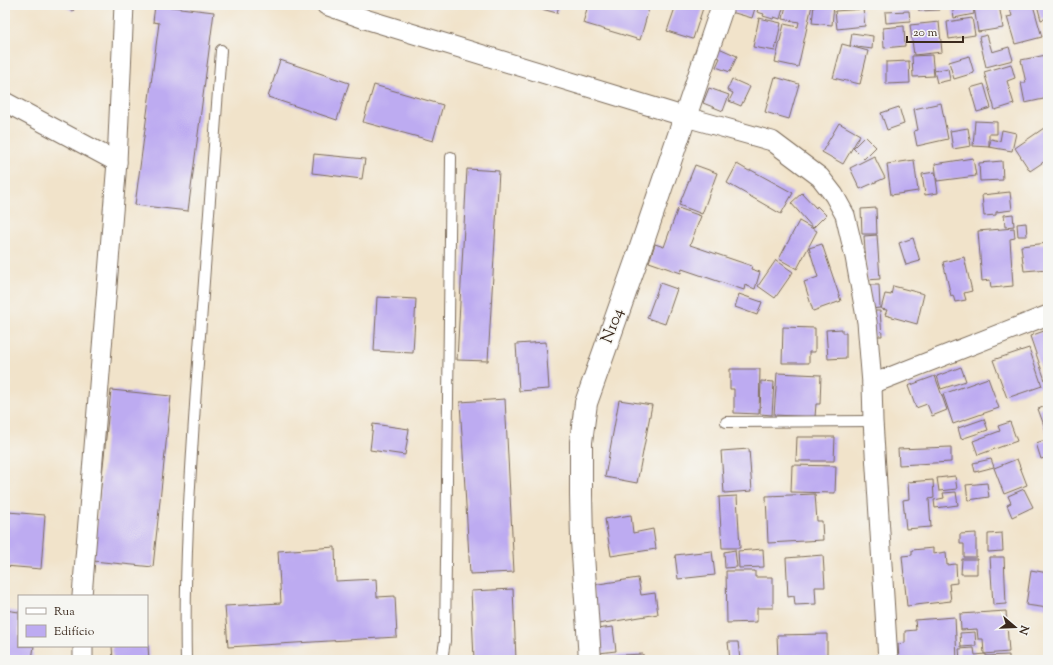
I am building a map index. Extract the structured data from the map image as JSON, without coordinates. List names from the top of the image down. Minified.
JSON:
{"streets":{"street":["N104"]},"legend":["Rua","Edifício"],"scale_bar":"20 m","north":"right"}
